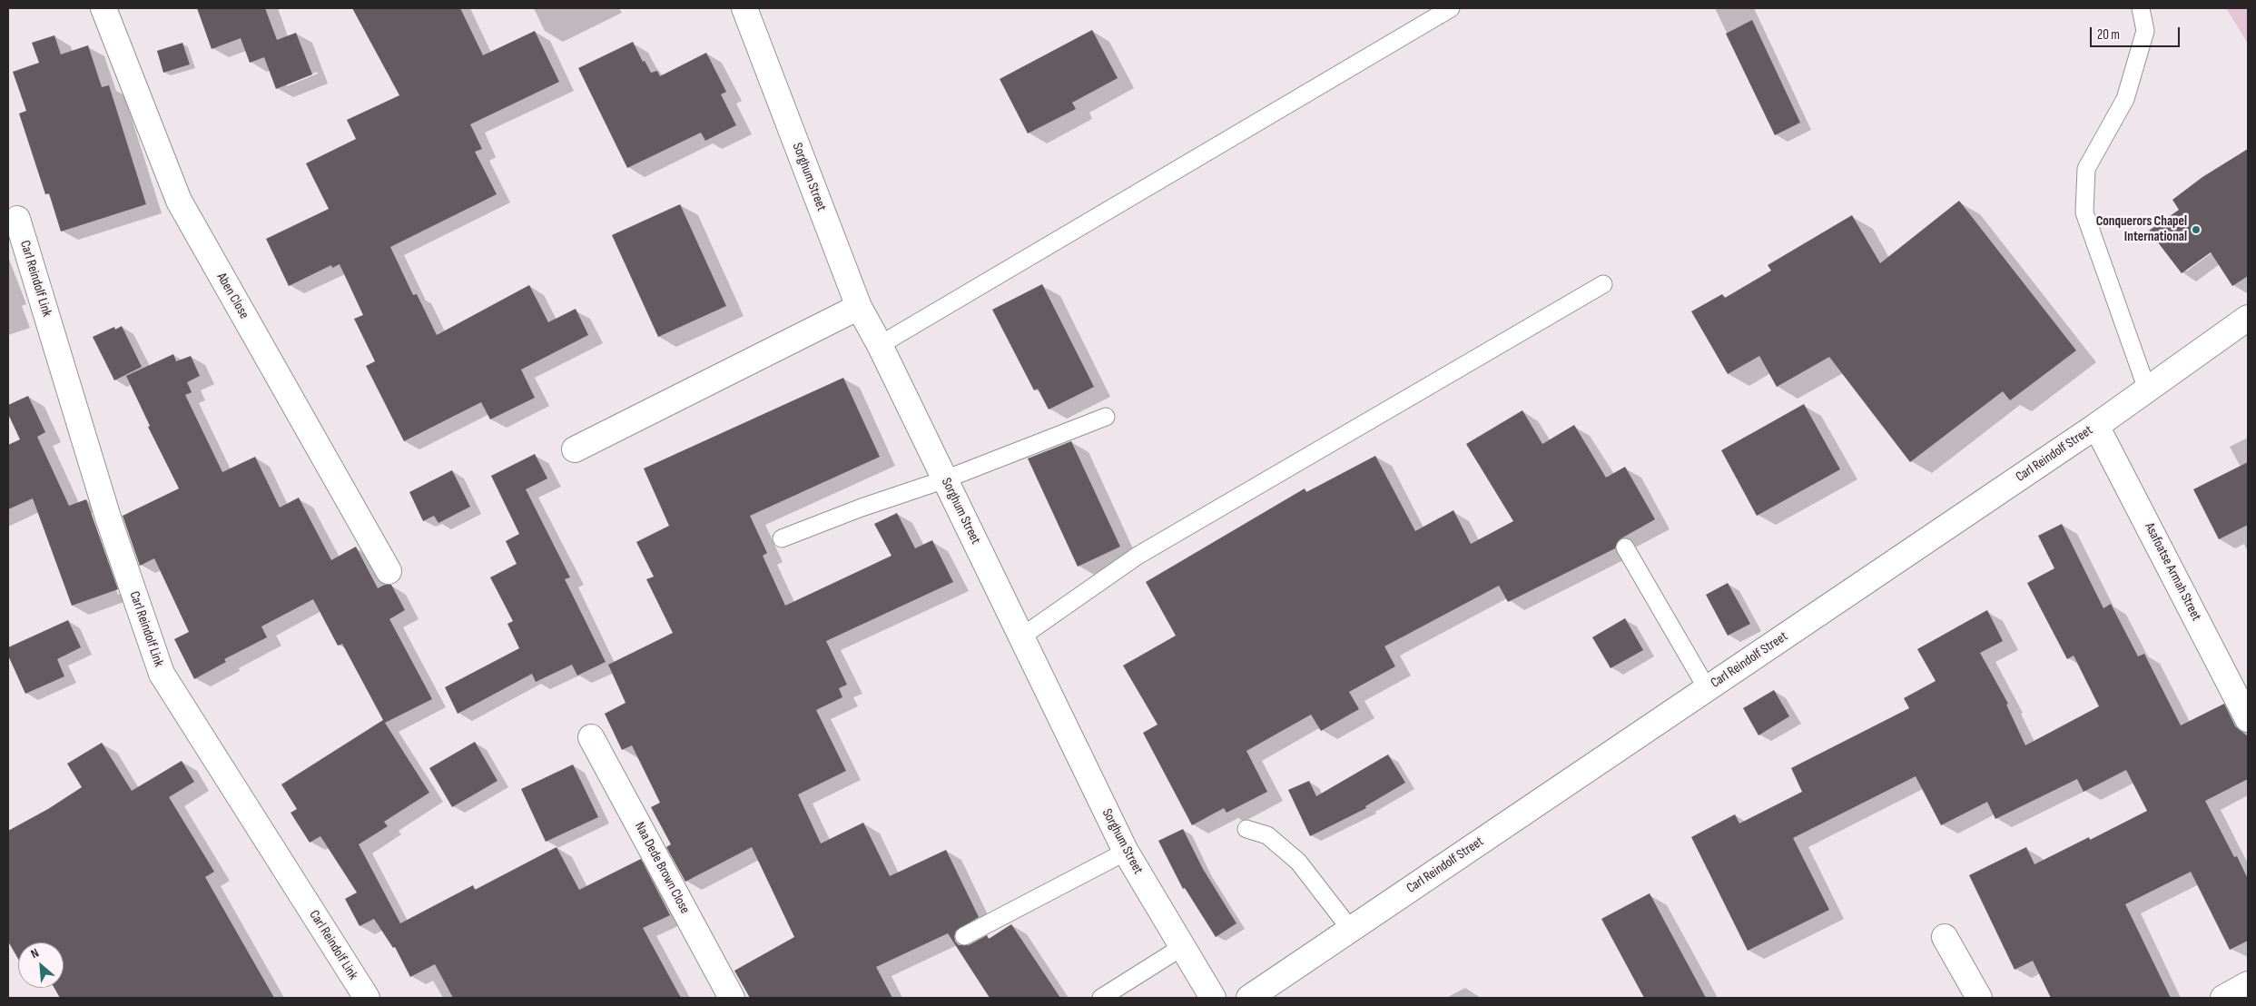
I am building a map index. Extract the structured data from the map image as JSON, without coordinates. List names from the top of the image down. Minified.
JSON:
{"streets":{"street":["Sorghum Street","Carl Reindolf Link","Aben Close","Carl Reindolf Street","Asafoatse Armah Street","Naa Dede Brown Close"]},"crossings":[["Carl Reindolf Street","Asafoatse Armah Street"]],"places":["Conquerors Chapel International"],"scale_bar":"20 m","north":"top left"}
